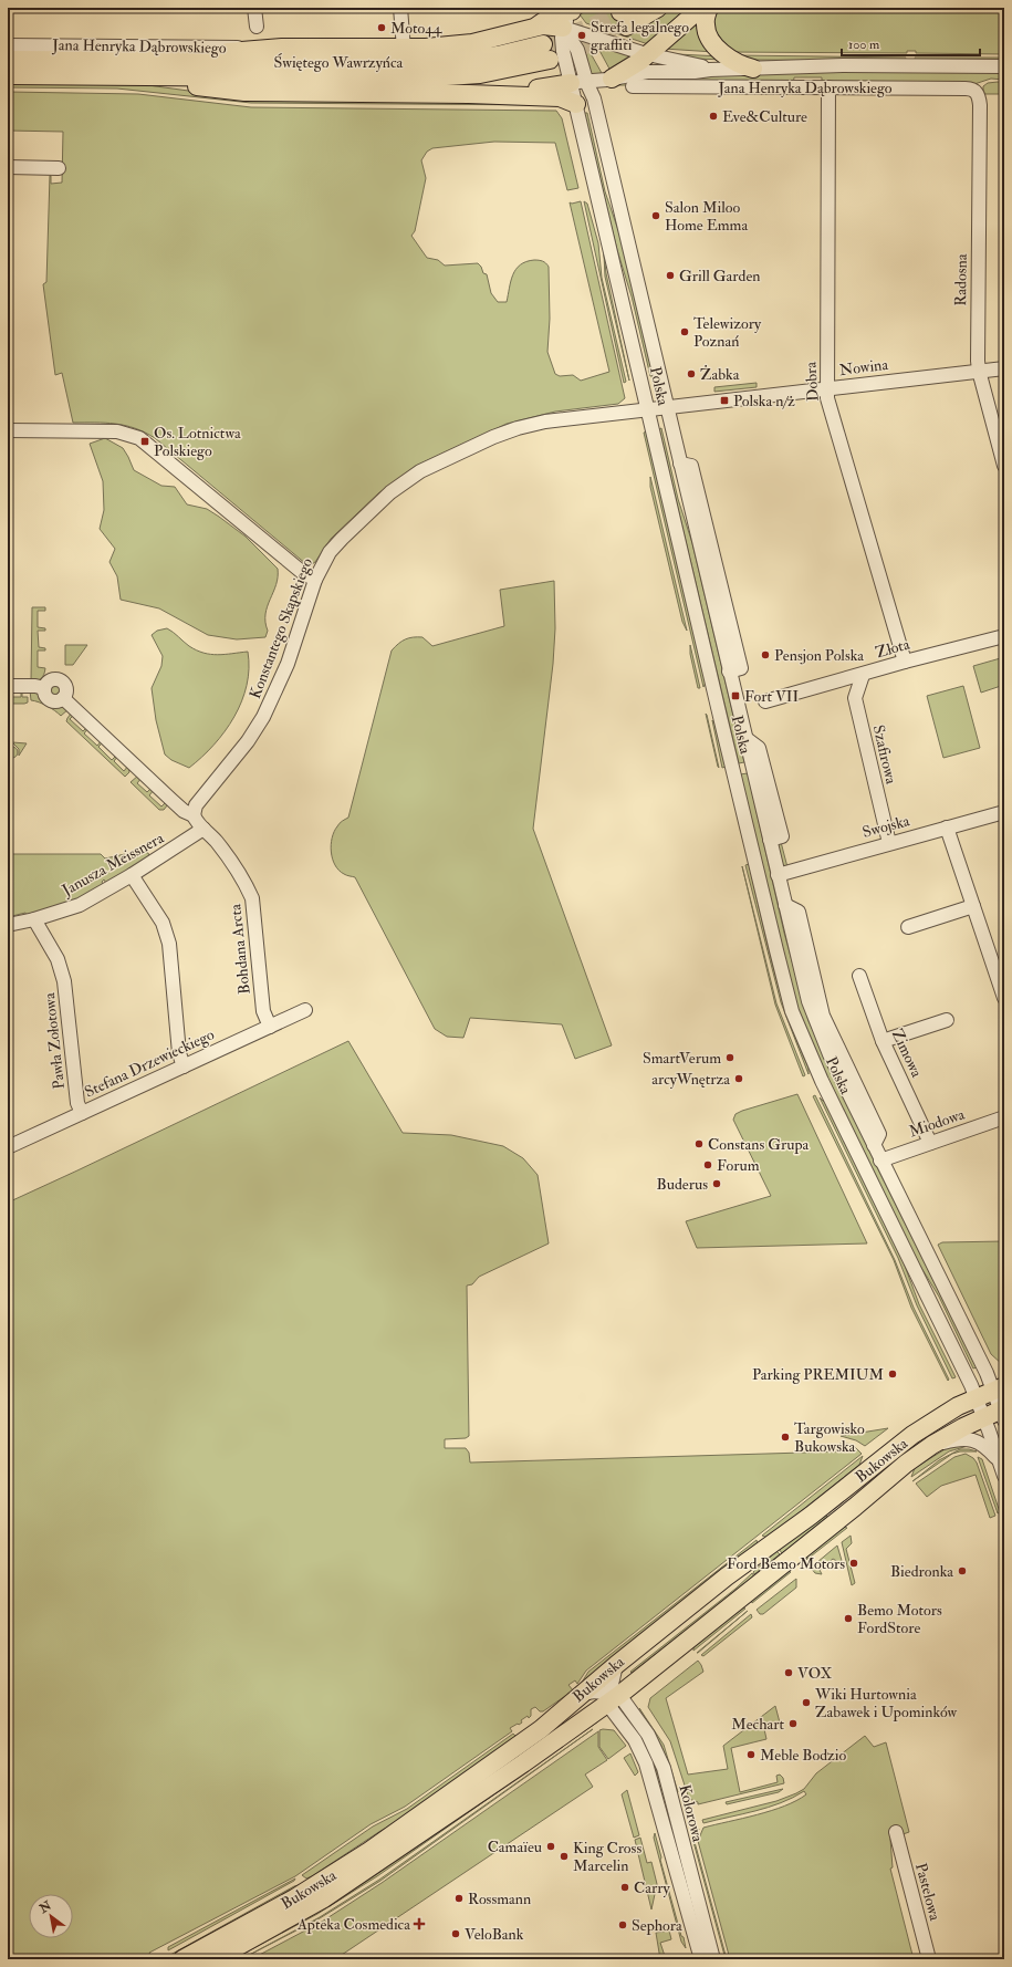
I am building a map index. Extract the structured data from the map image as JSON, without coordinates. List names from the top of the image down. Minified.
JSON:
{"streets":{"main road":["Jana Henryka Dąbrowskiego","Świętego Wawrzyńca","Bukowska"],"street":["Radosna","Nowina","Dobra","Polska","Konstantego Skąpskiego","Złota","Szafirowa","Swojska","Janusza Meissnera","Bohdana Arcta","Pawła Zołotowa","Zimowa","Stefana Drzewieckiego","Miodowa","Kolorowa","Pastelowa"]},"crossings":[["Jana Henryka Dąbrowskiego","Świętego Wawrzyńca"],["Jana Henryka Dąbrowskiego","Radosna"],["Jana Henryka Dąbrowskiego","Dobra"],["Jana Henryka Dąbrowskiego","Polska"],["Radosna","Nowina"],["Nowina","Dobra"],["Nowina","Polska"],["Nowina","Konstantego Skąpskiego"],["Dobra","Złota"],["Polska","Konstantego Skąpskiego"],["Polska","Swojska"],["Polska","Miodowa"],["Polska","Bukowska"],["Konstantego Skąpskiego","Bohdana Arcta"],["Złota","Szafirowa"],["Szafirowa","Swojska"],["Janusza Meissnera","Bohdana Arcta"],["Janusza Meissnera","Pawła Zołotowa"],["Bohdana Arcta","Stefana Drzewieckiego"],["Pawła Zołotowa","Stefana Drzewieckiego"],["Zimowa","Miodowa"],["Bukowska","Kolorowa"]],"places":{"other":["Moto44","Strefa legalnego graffiti","Eve&Culture","Salon Miloo Home Emma","Grill Garden","Telewizory Poznań","Żabka","Pensjon Polska","SmartVerum","arcyWnętrza","Constans Grupa","Forum","Buderus","Parking PREMIUM","Targowisko Bukowska","Ford Bemo Motors","Biedronka","Bemo Motors FordStore","VOX","Wiki Hurtownia Zabawek i Upominków","Mechart","Meble Bodzio","Camaïeu","King Cross Marcelin","Carry","Rossmann","Sephora","VeloBank"],"transit":["Polska n/ż","Os. Lotnictwa Polskiego","Fort VII"],"health":["Apteka Cosmedica"]},"scale_bar":"100 m","north":"top left"}
